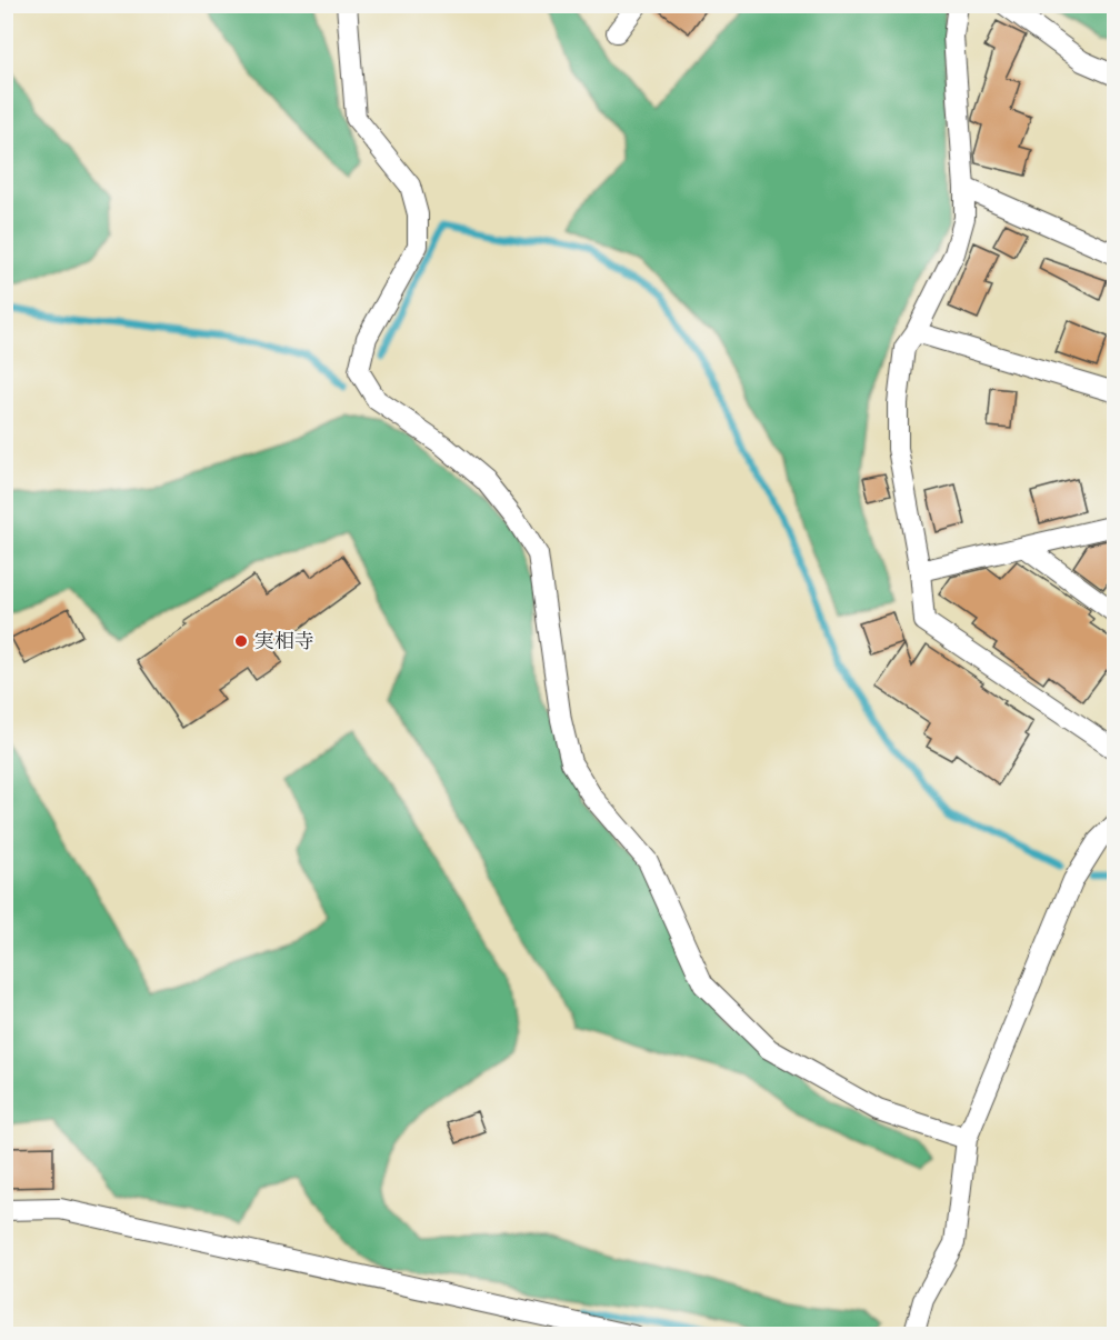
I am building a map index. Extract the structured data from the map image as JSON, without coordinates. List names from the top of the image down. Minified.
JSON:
{"places":["実相寺"]}
